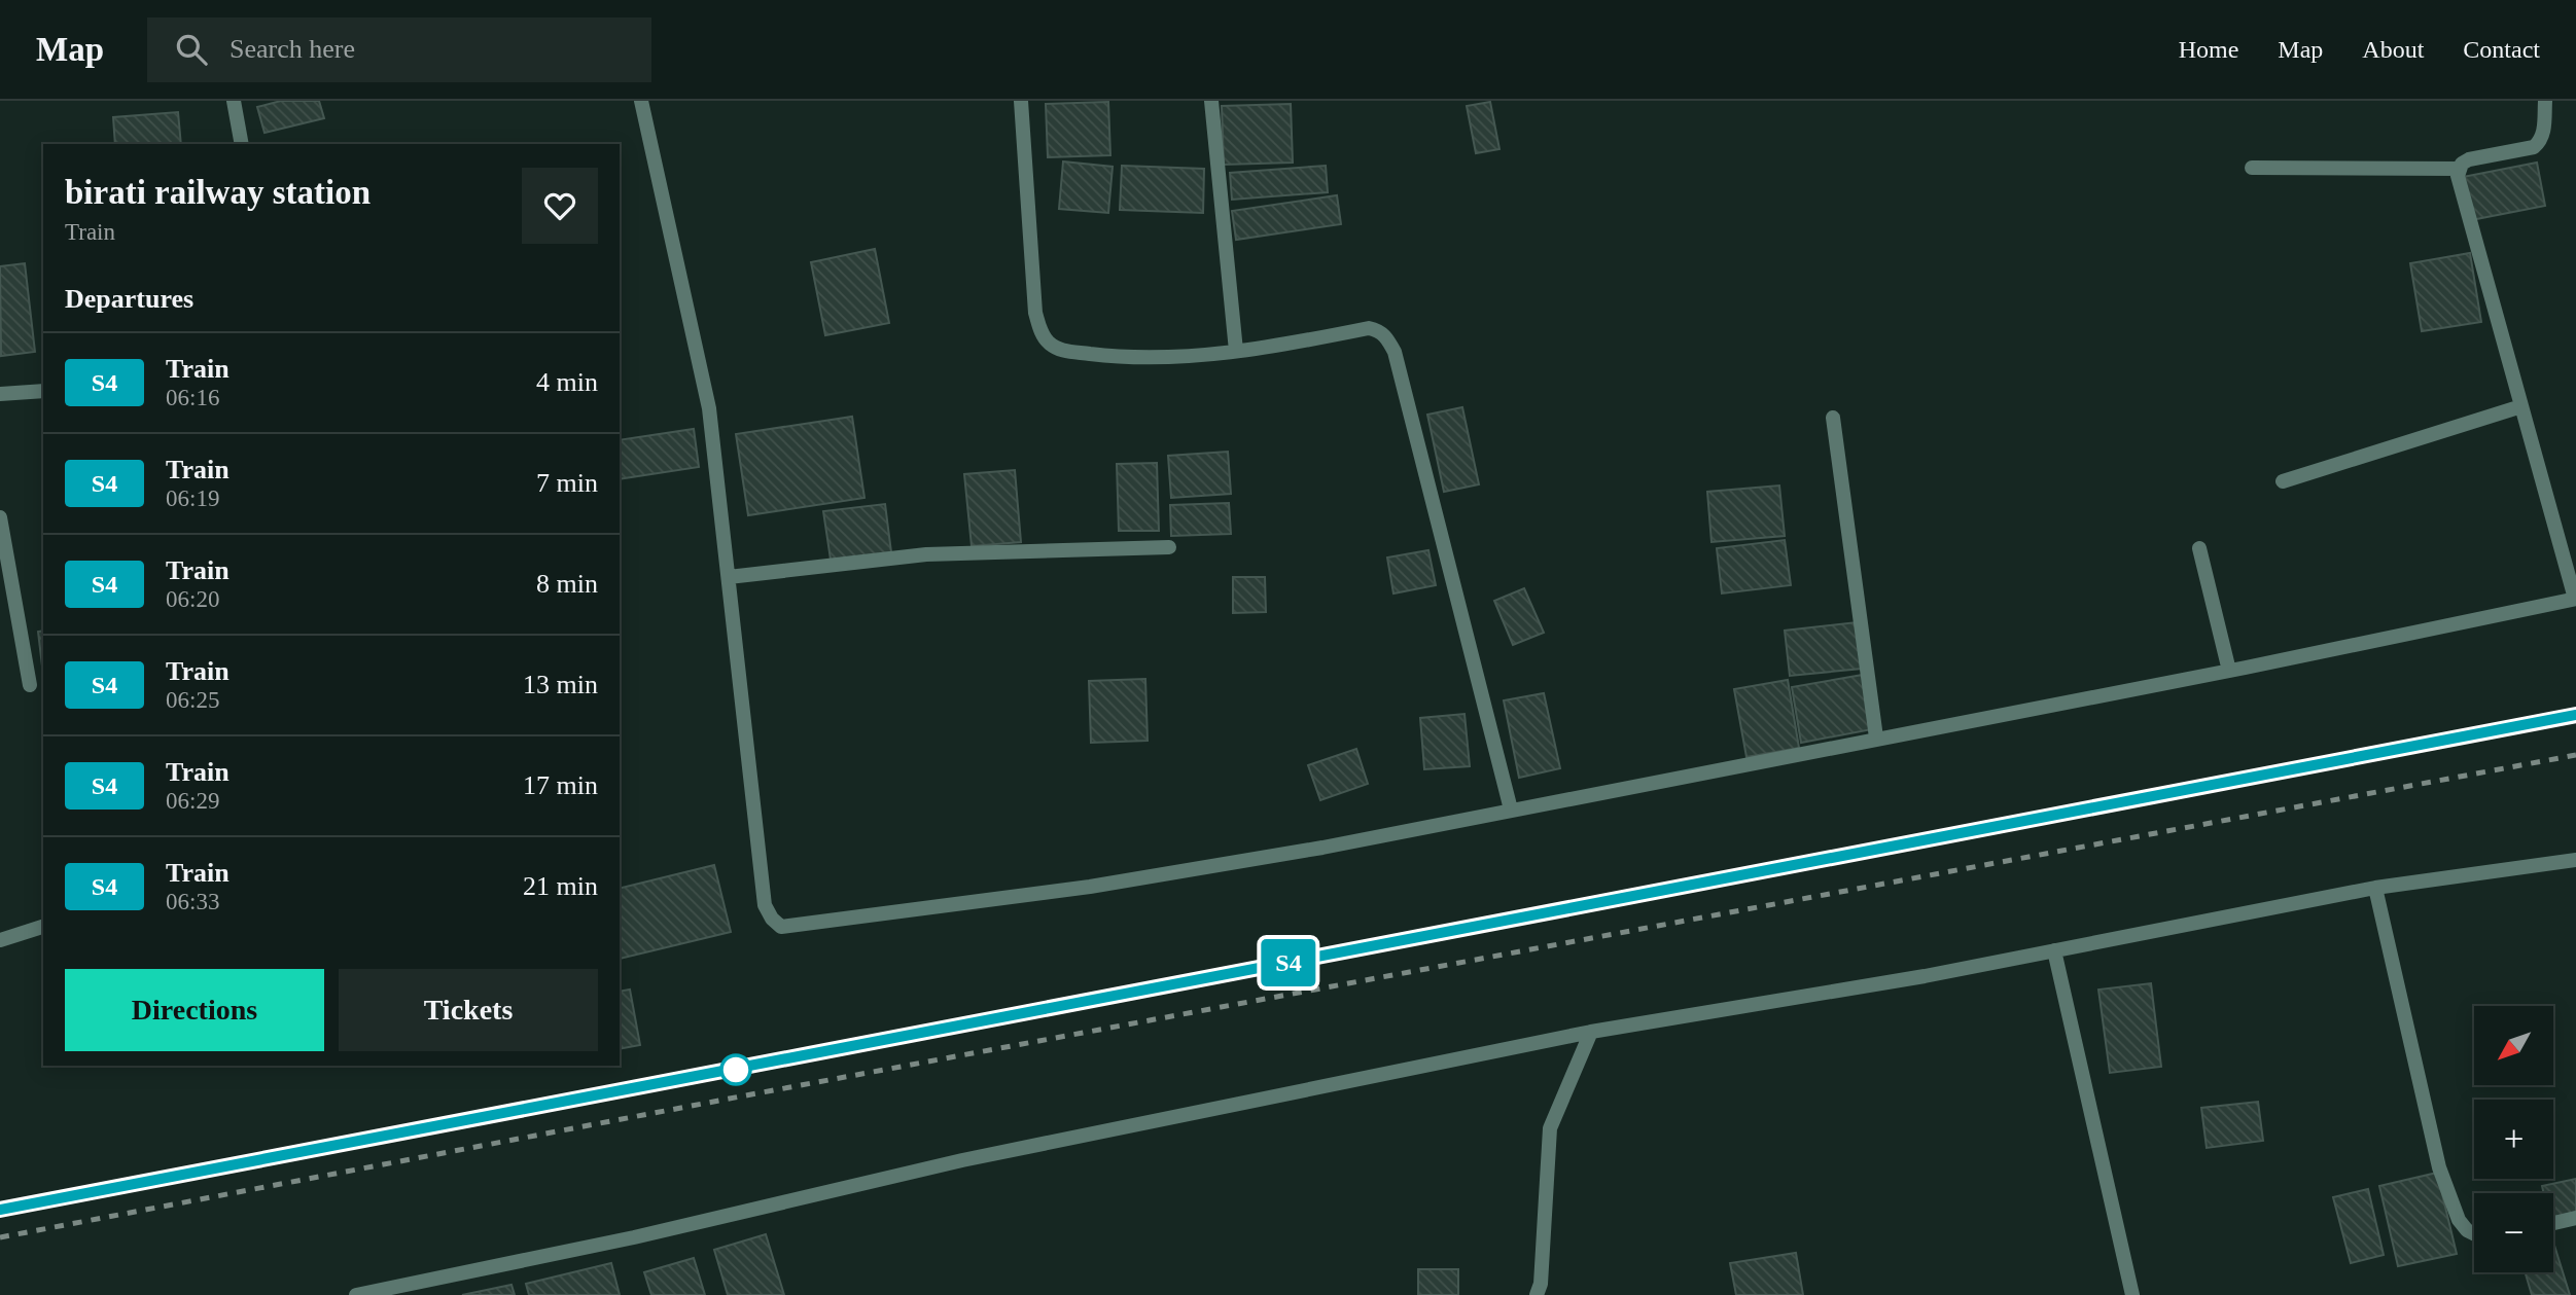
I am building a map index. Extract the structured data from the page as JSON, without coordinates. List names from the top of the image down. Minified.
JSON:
{"north":"bottom left","page":{"header":"Map","search":"Search here","nav":["Home","Map","About","Contact"],"on_map":"S4","heading":[["birati railway station","Train"],"Departures"],"list":[{"mark":"S4","name":"Train","note":"06:16","value":"4 min"},{"mark":"S4","name":"Train","note":"06:19","value":"7 min"},{"mark":"S4","name":"Train","note":"06:20","value":"8 min"},{"mark":"S4","name":"Train","note":"06:25","value":"13 min"},{"mark":"S4","name":"Train","note":"06:29","value":"17 min"},{"mark":"S4","name":"Train","note":"06:33","value":"21 min"}],"buttons":["Directions","Tickets"],"map_buttons":["+","−"]}}
